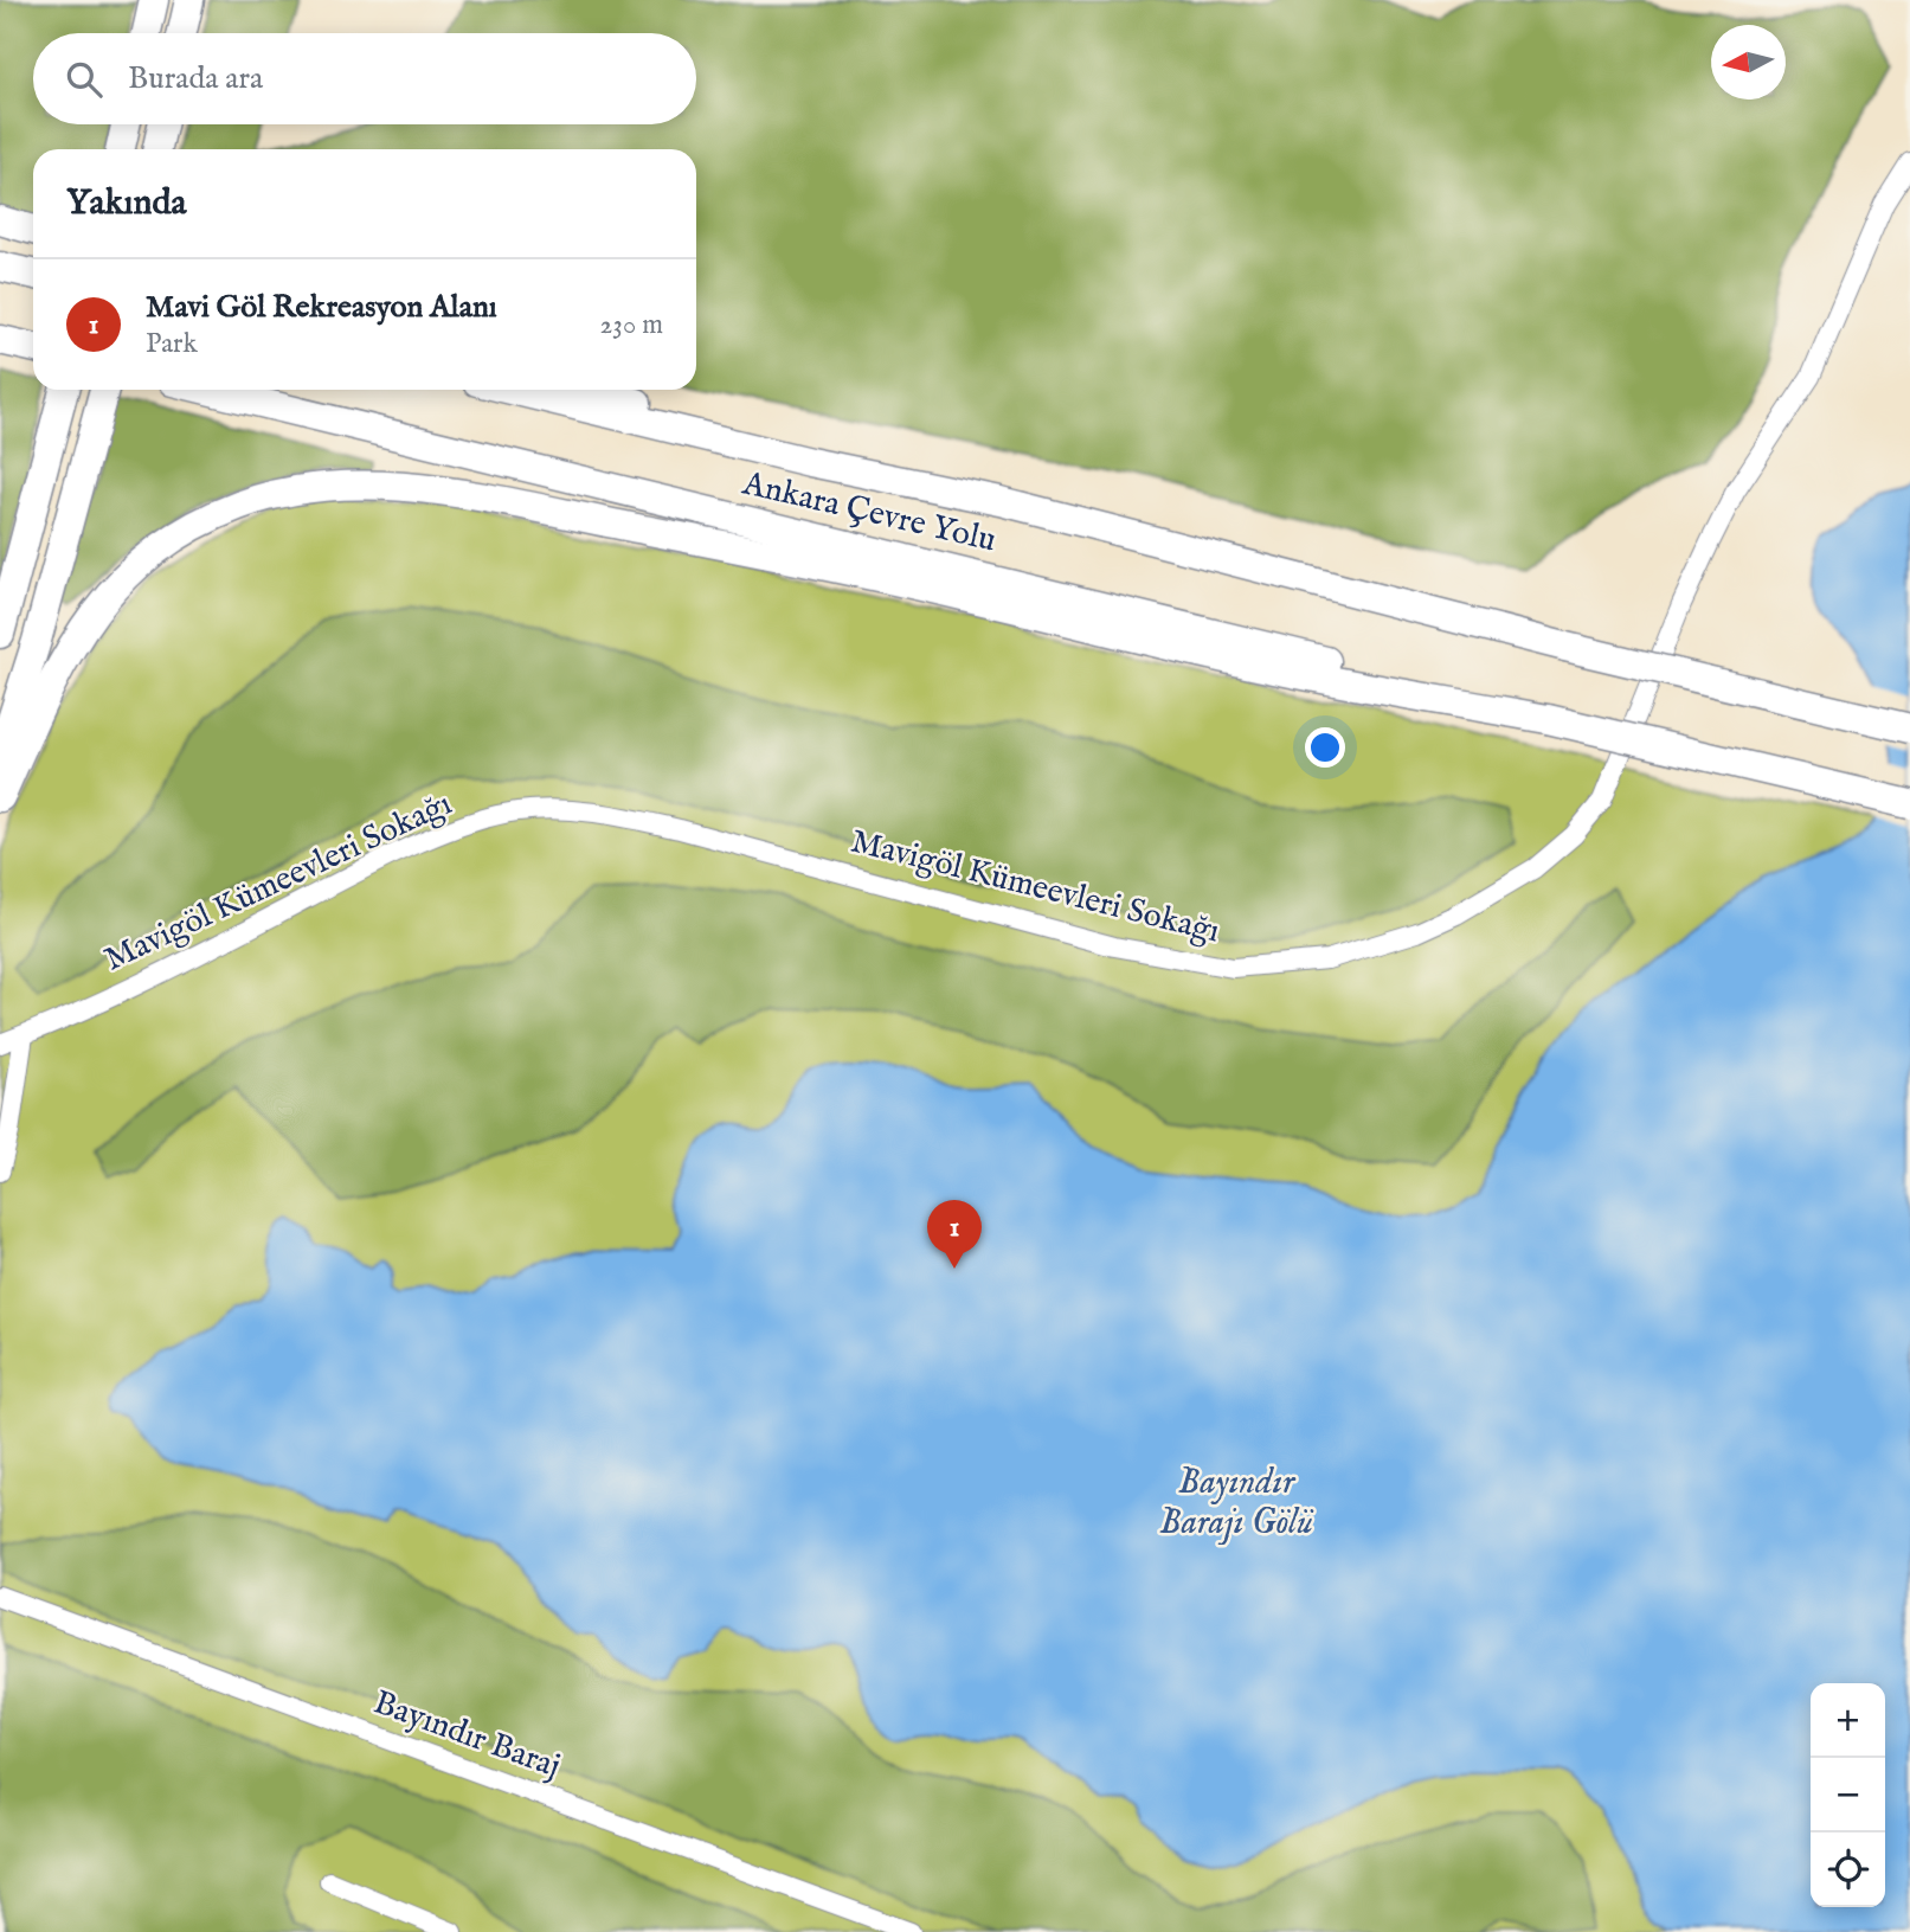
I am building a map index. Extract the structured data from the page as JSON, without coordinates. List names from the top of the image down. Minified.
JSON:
{"streets":{"highway":["Ankara Çevre Yolu"],"street":["Mavigöl Kümeevleri Sokağı","Bayındır Baraj"]},"water":["Bayındır Barajı Gölü"],"north":"left","page":{"search":"Burada ara","heading":"Yakında","list":[{"mark":"1","name":"Mavi Göl Rekreasyon Alanı","note":"Park","value":"230 m"}],"pins":"1","map_buttons":["+","−"]}}
